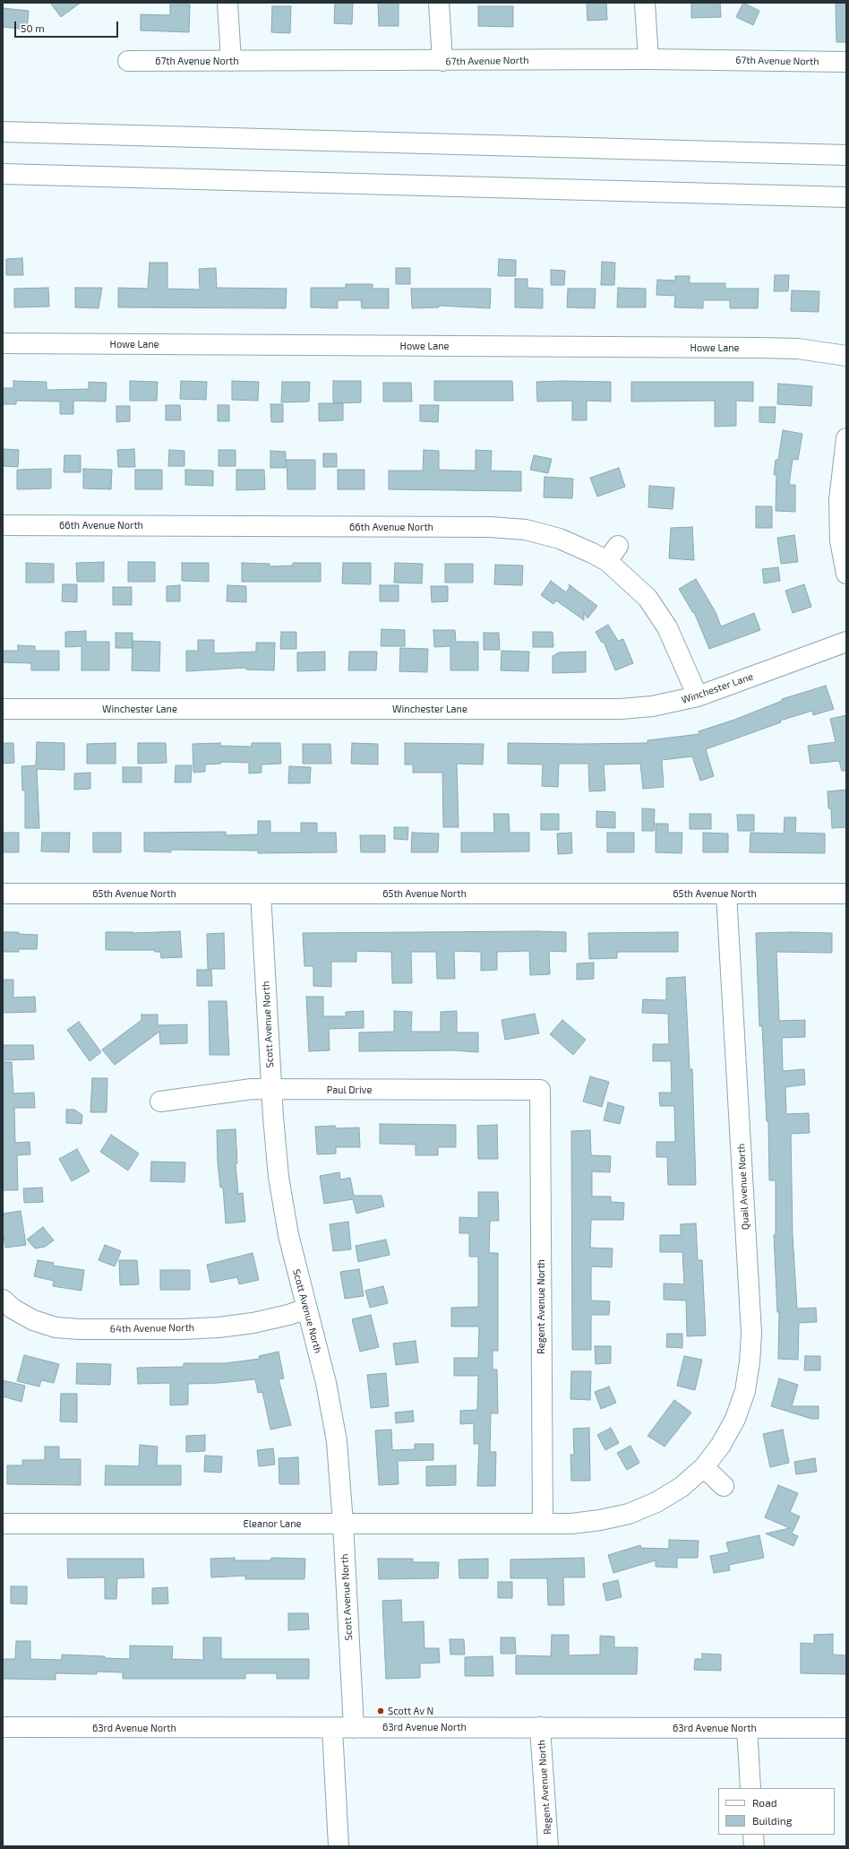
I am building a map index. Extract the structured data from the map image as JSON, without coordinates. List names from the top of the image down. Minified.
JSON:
{"streets":{"main road":["67th Avenue North","Howe Lane","66th Avenue North","Winchester Lane","65th Avenue North","Scott Avenue North","Paul Drive","Quail Avenue North","Regent Avenue North","64th Avenue North","Eleanor Lane","63rd Avenue North"]},"crossings":[["66th Avenue North","Winchester Lane"],["65th Avenue North","Scott Avenue North"],["65th Avenue North","Quail Avenue North"],["Scott Avenue North","Paul Drive"],["Scott Avenue North","64th Avenue North"],["Scott Avenue North","Eleanor Lane"],["Scott Avenue North","63rd Avenue North"],["Paul Drive","Regent Avenue North"],["Quail Avenue North","Regent Avenue North"],["Quail Avenue North","Eleanor Lane"],["Regent Avenue North","Eleanor Lane"],["Regent Avenue North","63rd Avenue North"]],"places":["Scott Av N"],"legend":["Road","Building"],"scale_bar":"50 m"}
